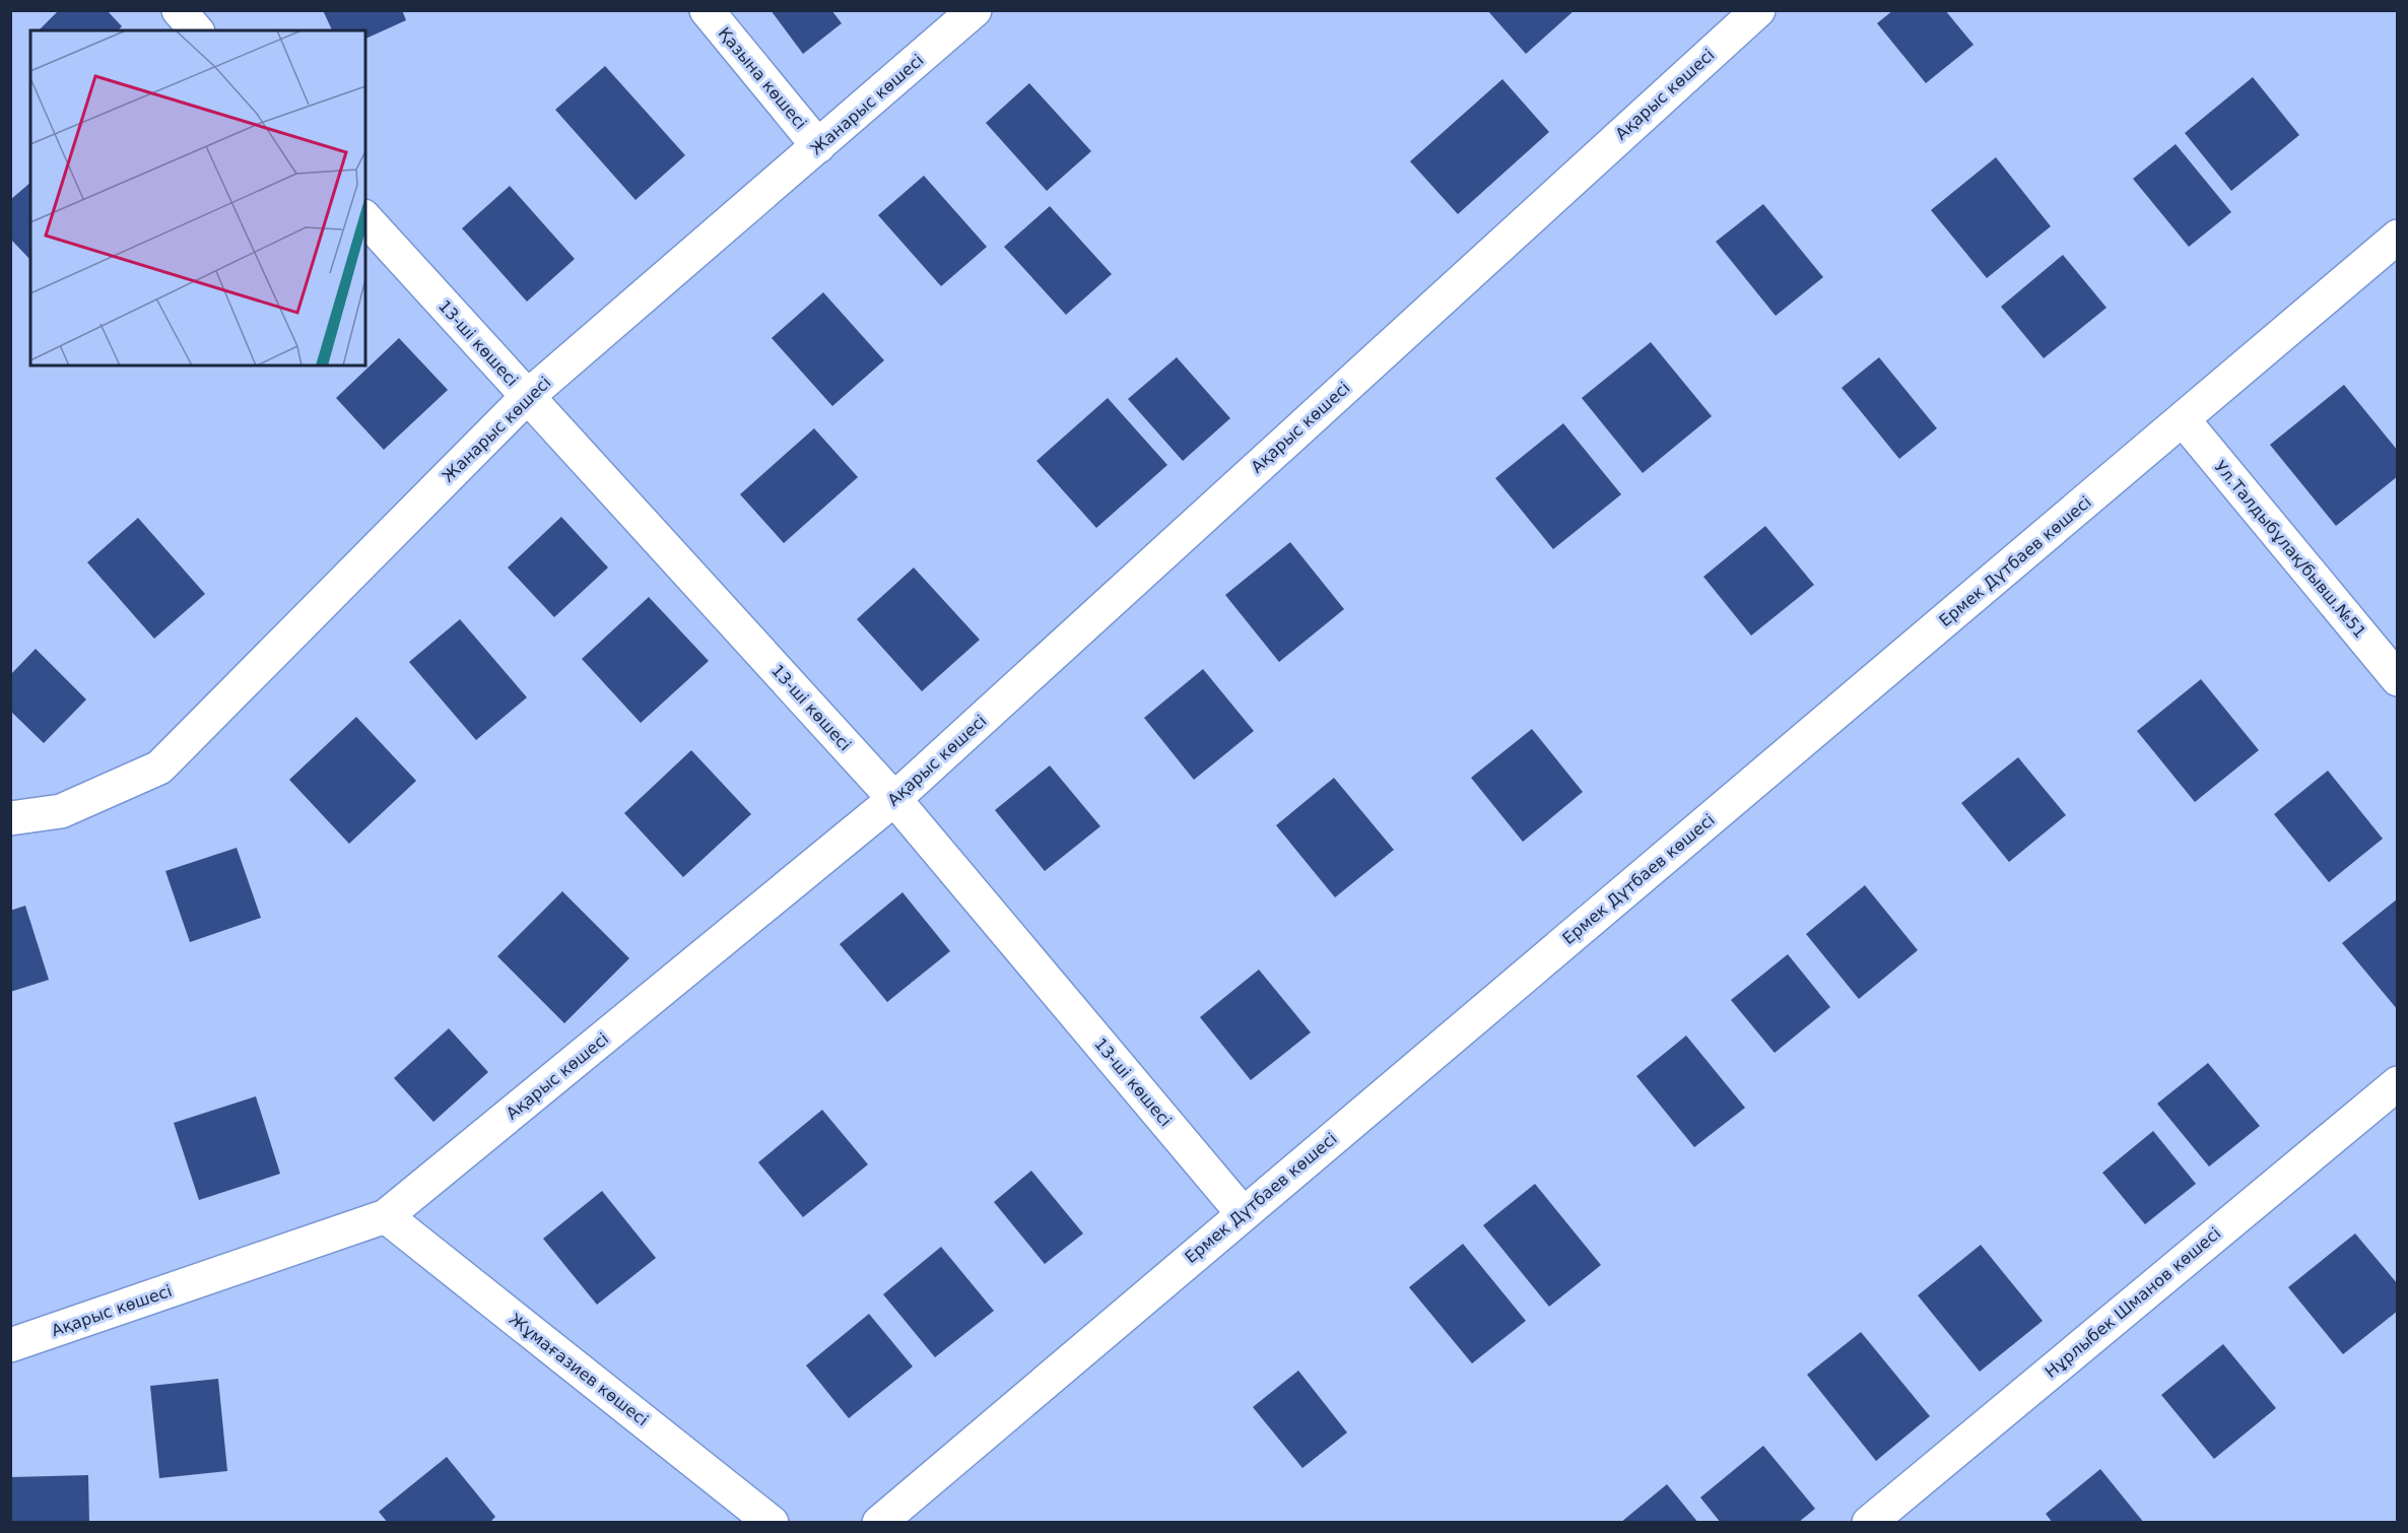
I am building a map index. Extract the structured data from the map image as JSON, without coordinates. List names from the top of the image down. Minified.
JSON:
{"streets":{"street":["Қазына көшесі","Ақарыс көшесi","Жанарыс көшесі","13-ші көшесi","Ул.Талдыбұлақ/бывш.№51","Ермек Дүтбаев көшесi","Нұрлыбек Шманов көшесі","Жұмағазиев көшесі"]},"crossings":[["Қазына көшесі","Жанарыс көшесі"],["Ақарыс көшесi","13-ші көшесi"],["Ақарыс көшесi","Жұмағазиев көшесі"],["Жанарыс көшесі","13-ші көшесi"],["13-ші көшесi","Ермек Дүтбаев көшесi"],["Ул.Талдыбұлақ/бывш.№51","Ермек Дүтбаев көшесi"]]}
